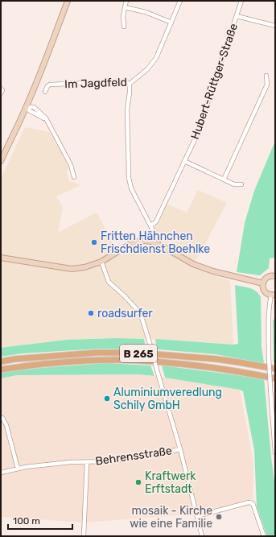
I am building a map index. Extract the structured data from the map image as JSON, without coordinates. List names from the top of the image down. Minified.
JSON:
{"streets":{"main road":["B 265"],"street":["Hubert-Rüttger-Straße","Im Jagdfeld","Behrensstraße"]},"places":["Fritten Hähnchen Frischdienst Boehlke","roadsurfer","Aluminiumveredlung Schily GmbH","Kraftwerk Erftstadt","mosaik - Kirche wie eine Familie"],"scale_bar":"100 m"}
